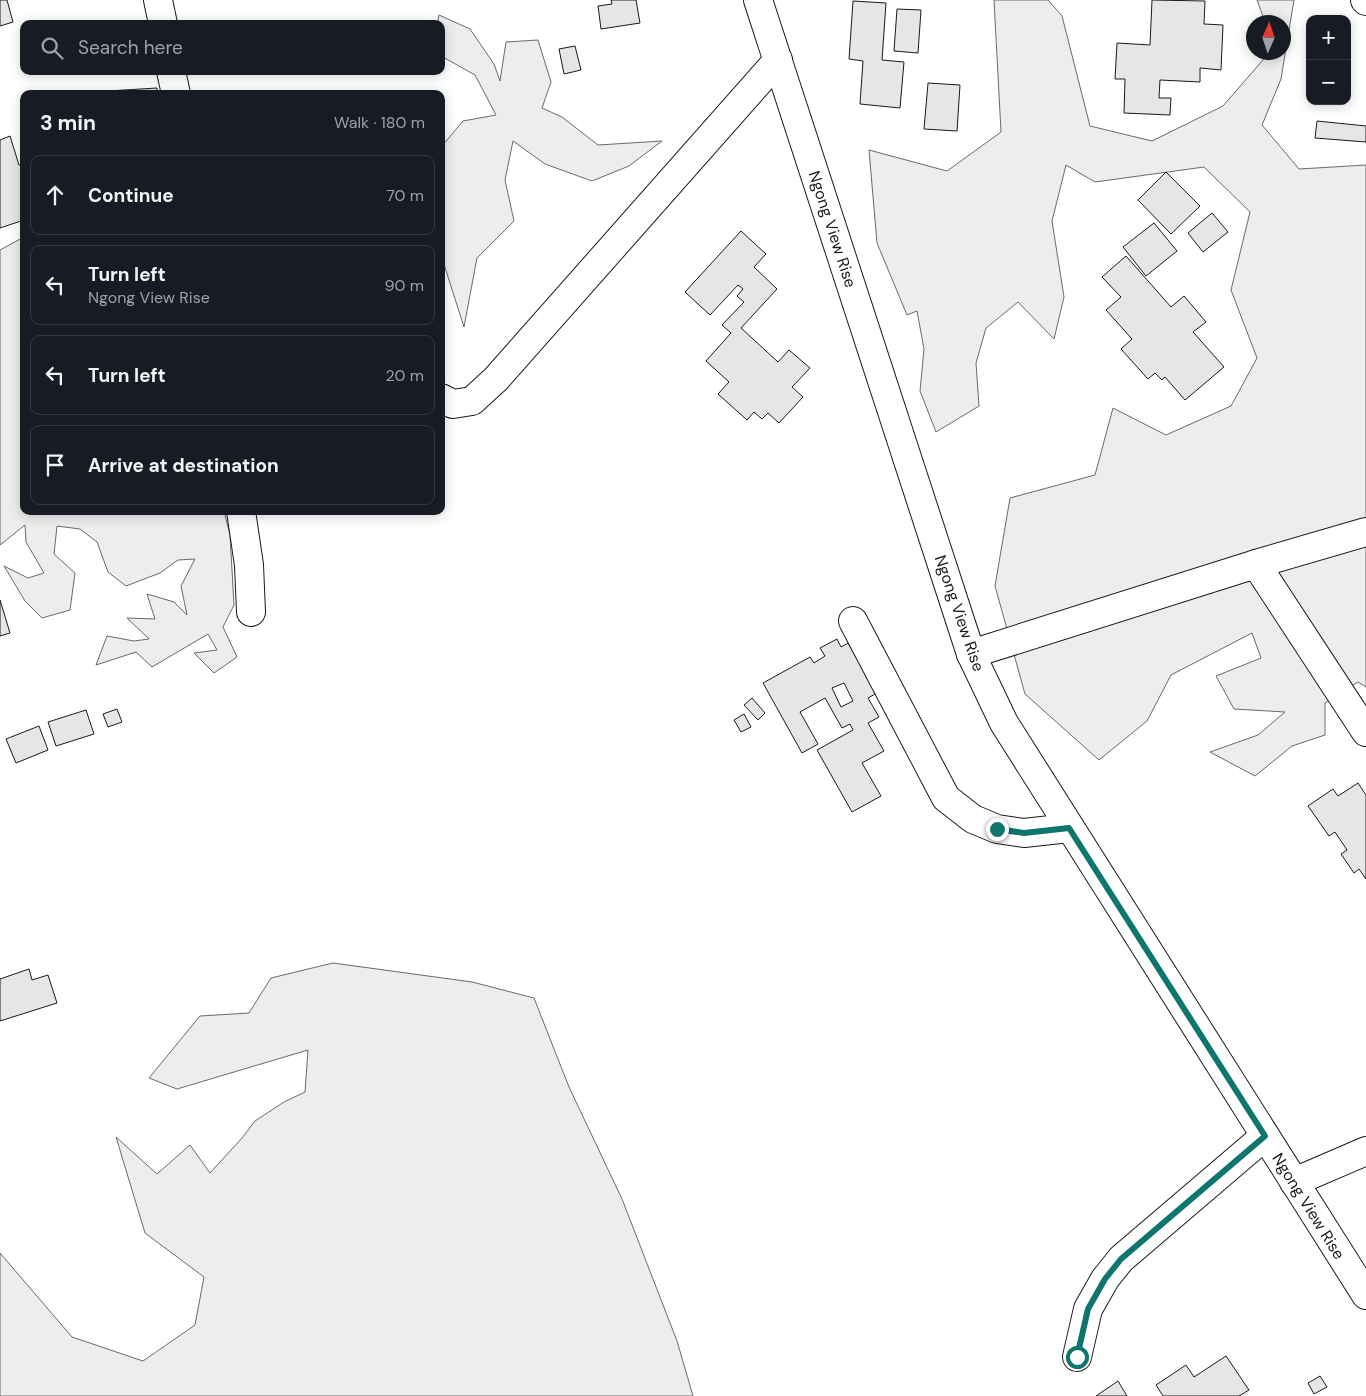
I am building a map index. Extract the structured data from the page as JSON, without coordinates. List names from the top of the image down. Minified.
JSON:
{"streets":{"street":["Ngong View Rise"]},"north":"top","page":{"map_buttons":["+","−"],"search":"Search here","heading":["3 min","Walk · 180 m"],"list":[["Continue","70 m"],["Turn left","Ngong View Rise","90 m"],["Turn left","20 m"],"Arrive at destination"]}}
